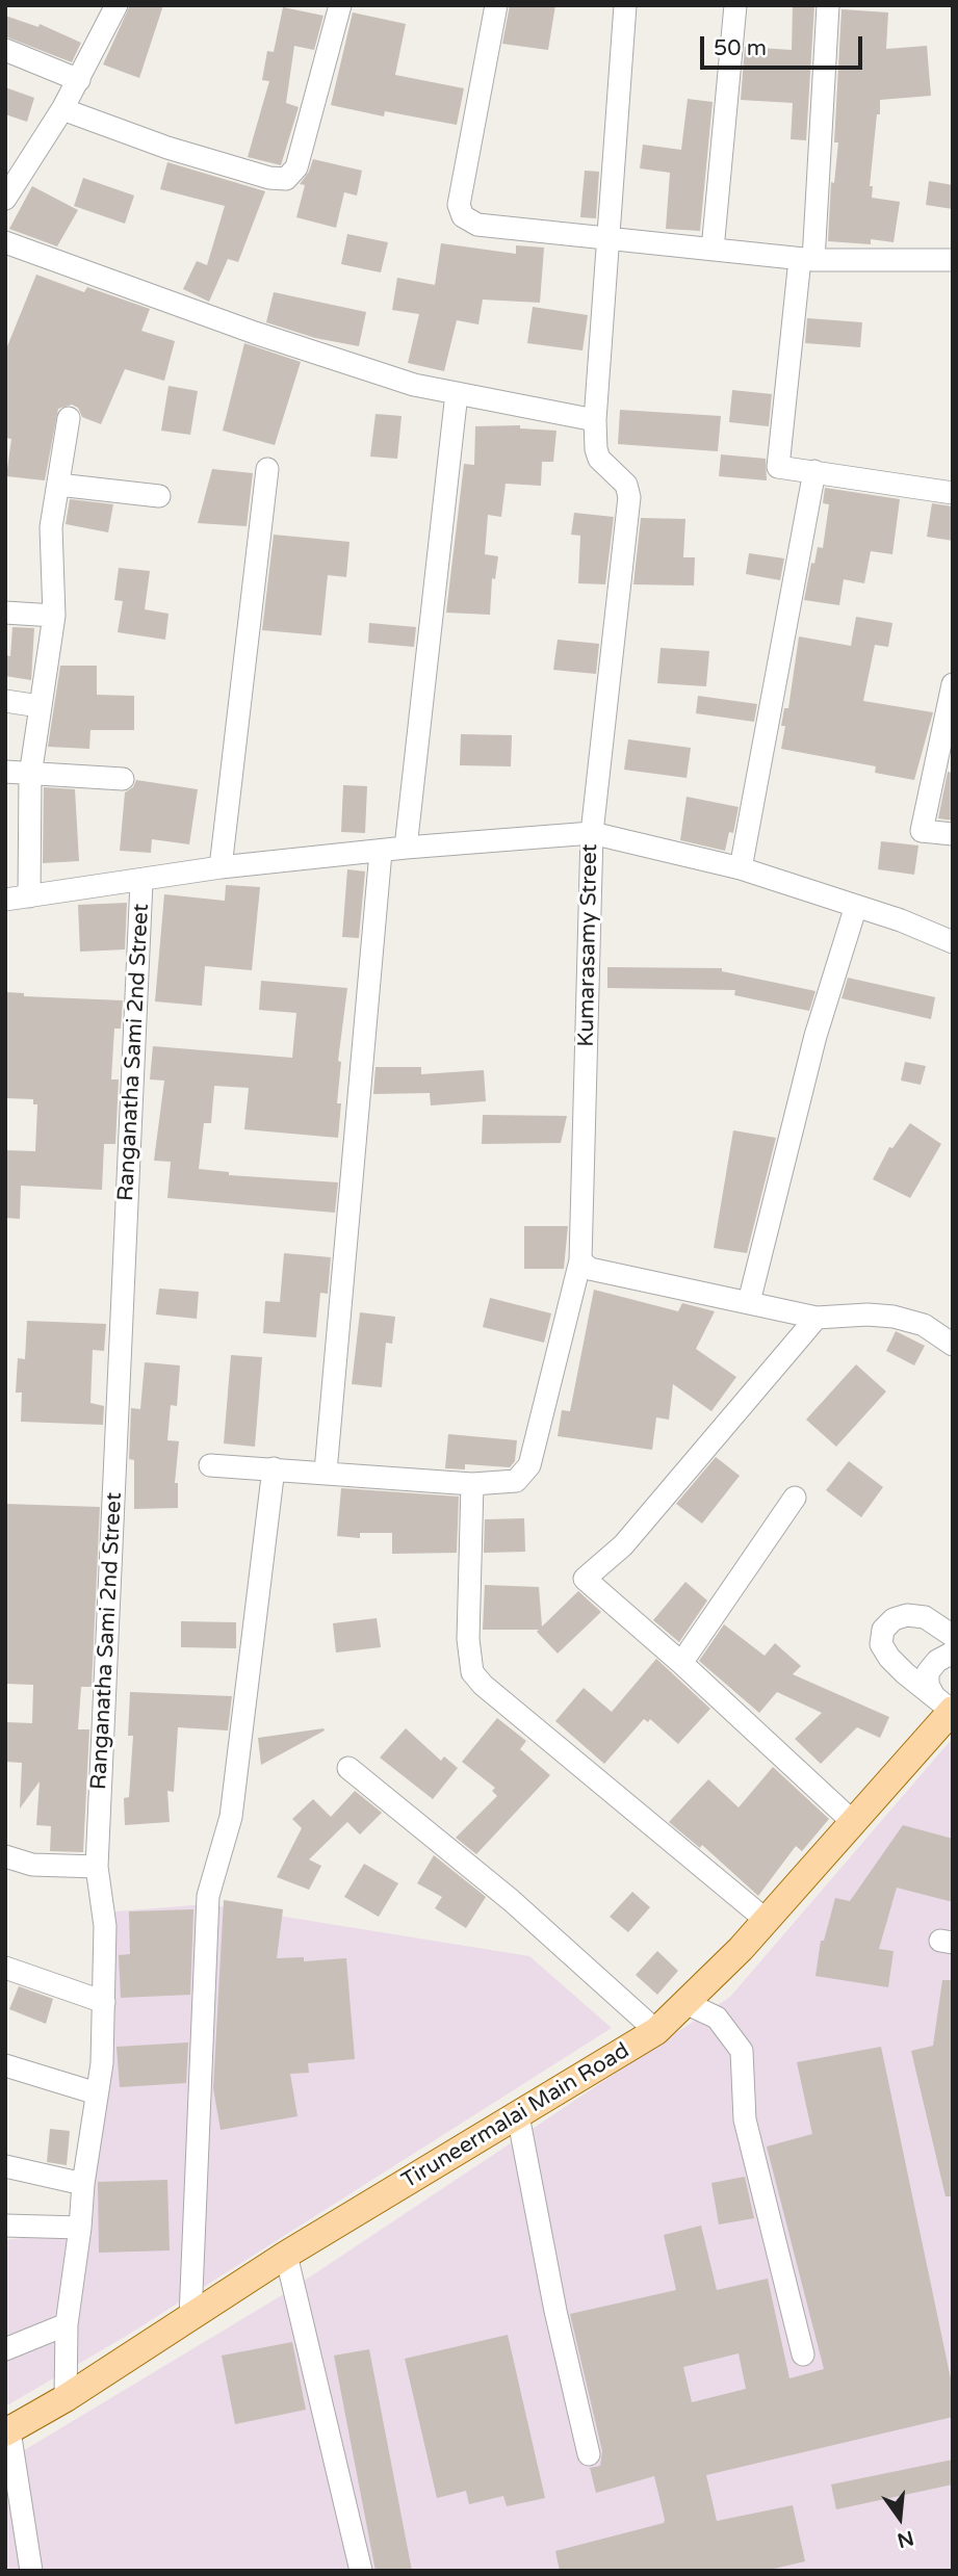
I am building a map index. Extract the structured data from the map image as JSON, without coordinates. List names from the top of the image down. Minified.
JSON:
{"streets":{"main road":["Tiruneermalai Main Road"],"street":["Kumarasamy Street","Ranganatha Sami 2nd Street"]},"crossings":[["Kumarasamy Street","Ranganatha Sami 2nd Street"],["Ranganatha Sami 2nd Street","Tiruneermalai Main Road"]],"scale_bar":"50 m","north":"bottom"}
